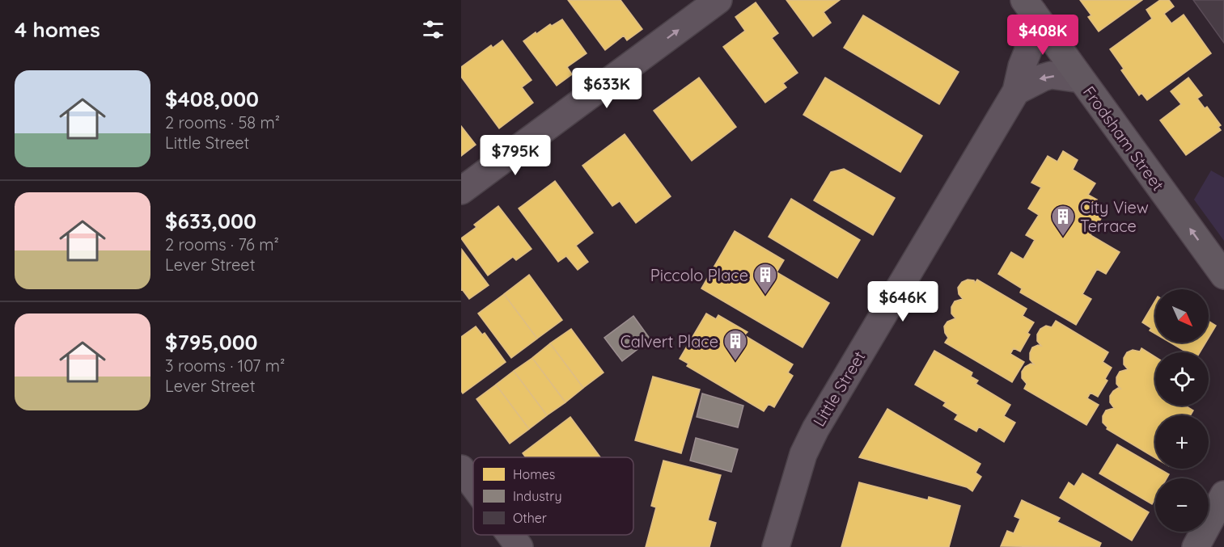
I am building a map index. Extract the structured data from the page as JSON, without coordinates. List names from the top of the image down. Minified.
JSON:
{"streets":{"highway":["Frodsham Street"],"street":["Little Street"]},"crossings":[["Frodsham Street","Little Street"]],"one_way":["Frodsham Street"],"places":{"building":["City View Terrace","Piccolo Place","Calvert Place"]},"legend":["Homes","Industry","Other"],"north":"bottom right","page":{"heading":"4 homes","price":["$408K","$633K","$795K","$646K"],"list":[{"name":"$408,000","note":"2 rooms · 58 m² · Little Street"},{"name":"$633,000","note":"2 rooms · 76 m² · Lever Street"},{"name":"$795,000","note":"3 rooms · 107 m² · Lever Street"}],"map_buttons":["+","−"]}}
